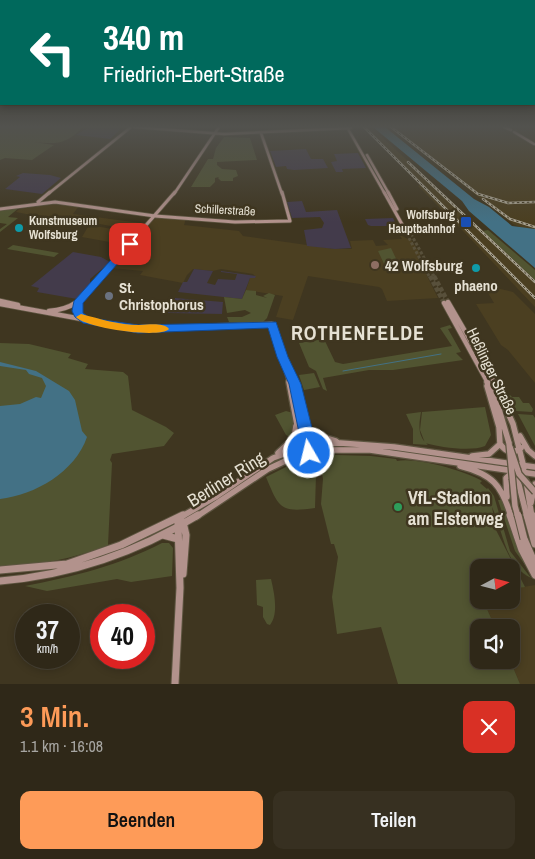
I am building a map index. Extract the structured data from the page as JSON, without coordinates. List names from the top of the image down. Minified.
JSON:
{"streets":{"street":["Schillerstraße","Heßlinger Straße","Berliner Ring"]},"crossings":[["Heßlinger Straße","Berliner Ring"]],"districts":["ROTHENFELDE"],"places":{"transit":["Wolfsburg Hauptbahnhof"],"other":["Kunstmuseum Wolfsburg","42 Wolfsburg","phaeno","St. Christophorus","VfL-Stadion am Elsterweg"]},"north":"right","page":{"turn":["340 m","Friedrich-Ebert-Straße"],"speed":"37 km/h","limit":"40","heading":["3 Min.","1.1 km · 16:08"],"buttons":["Beenden","Teilen"]}}
